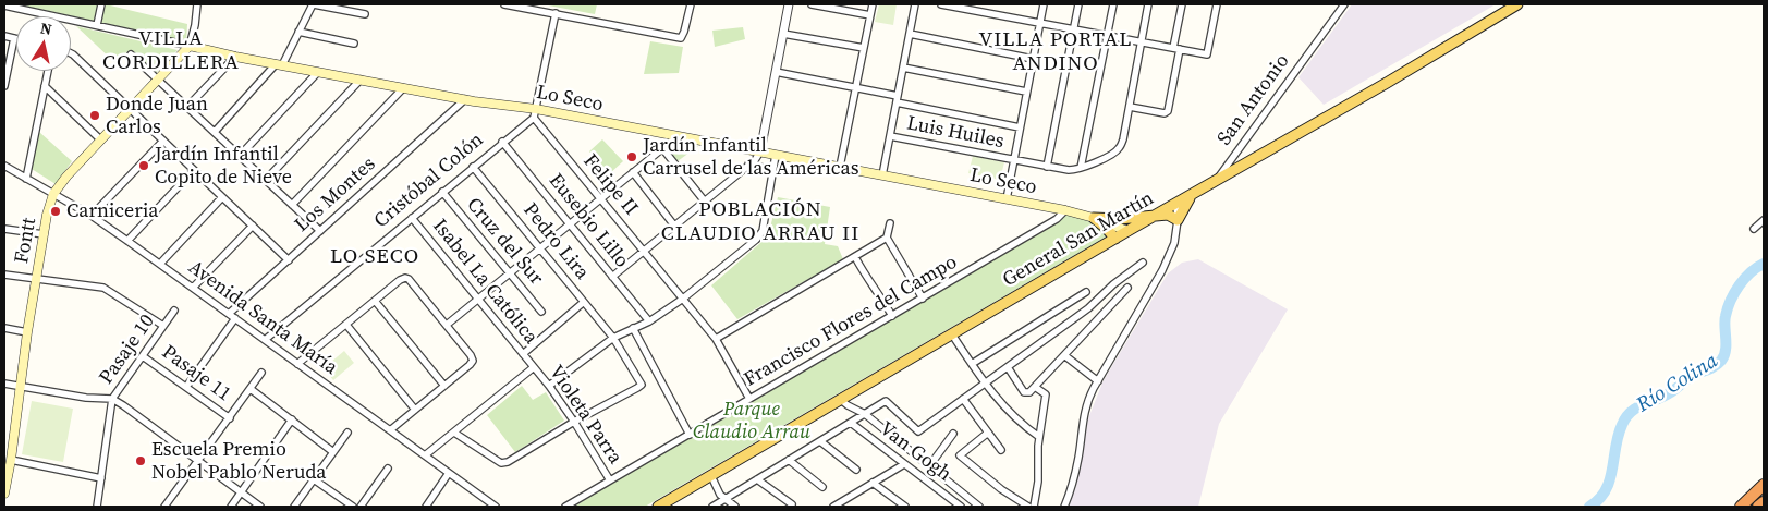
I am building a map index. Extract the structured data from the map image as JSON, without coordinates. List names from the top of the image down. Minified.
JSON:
{"streets":{"main road":["Lo Seco","General San Martín","Fontt"],"street":["San Antonio","Luis Huiles","Cristóbal Colón","Felipe II","Los Montes","Eusebio Lillo","Cruz del Sur","Pedro Lira","Isabel La Católica","Avenida Santa María","Francisco Flores del Campo","Pasaje 10","Pasaje 11","Violeta Parra","Van Gogh"]},"crossings":[["Lo Seco","Cristóbal Colón"],["Lo Seco","Felipe II"],["Lo Seco","Los Montes"],["Lo Seco","General San Martín"],["Lo Seco","Fontt"],["Lo Seco","Francisco Flores del Campo"],["San Antonio","General San Martín"],["Cristóbal Colón","Felipe II"],["Cristóbal Colón","Eusebio Lillo"],["Cristóbal Colón","Cruz del Sur"],["Cristóbal Colón","Pedro Lira"],["Cristóbal Colón","Isabel La Católica"],["Cristóbal Colón","Avenida Santa María"],["Felipe II","Francisco Flores del Campo"],["Los Montes","Avenida Santa María"],["Fontt","Avenida Santa María"],["Pedro Lira","Violeta Parra"],["Isabel La Católica","Violeta Parra"],["Francisco Flores del Campo","Violeta Parra"],["Pasaje 10","Pasaje 11"]],"districts":["VILLA CORDILLERA","VILLA PORTAL ANDINO","POBLACIÓN CLAUDIO ARRAU II","LO SECO"],"water":["Río Colina"],"parks":["Parque Claudio Arrau"],"places":["Donde Juan Carlos","Jardín Infantil Carrusel de las Américas","Jardín Infantil Copito de Nieve","Carniceria","Escuela Premio Nobel Pablo Neruda"],"north":"top"}
